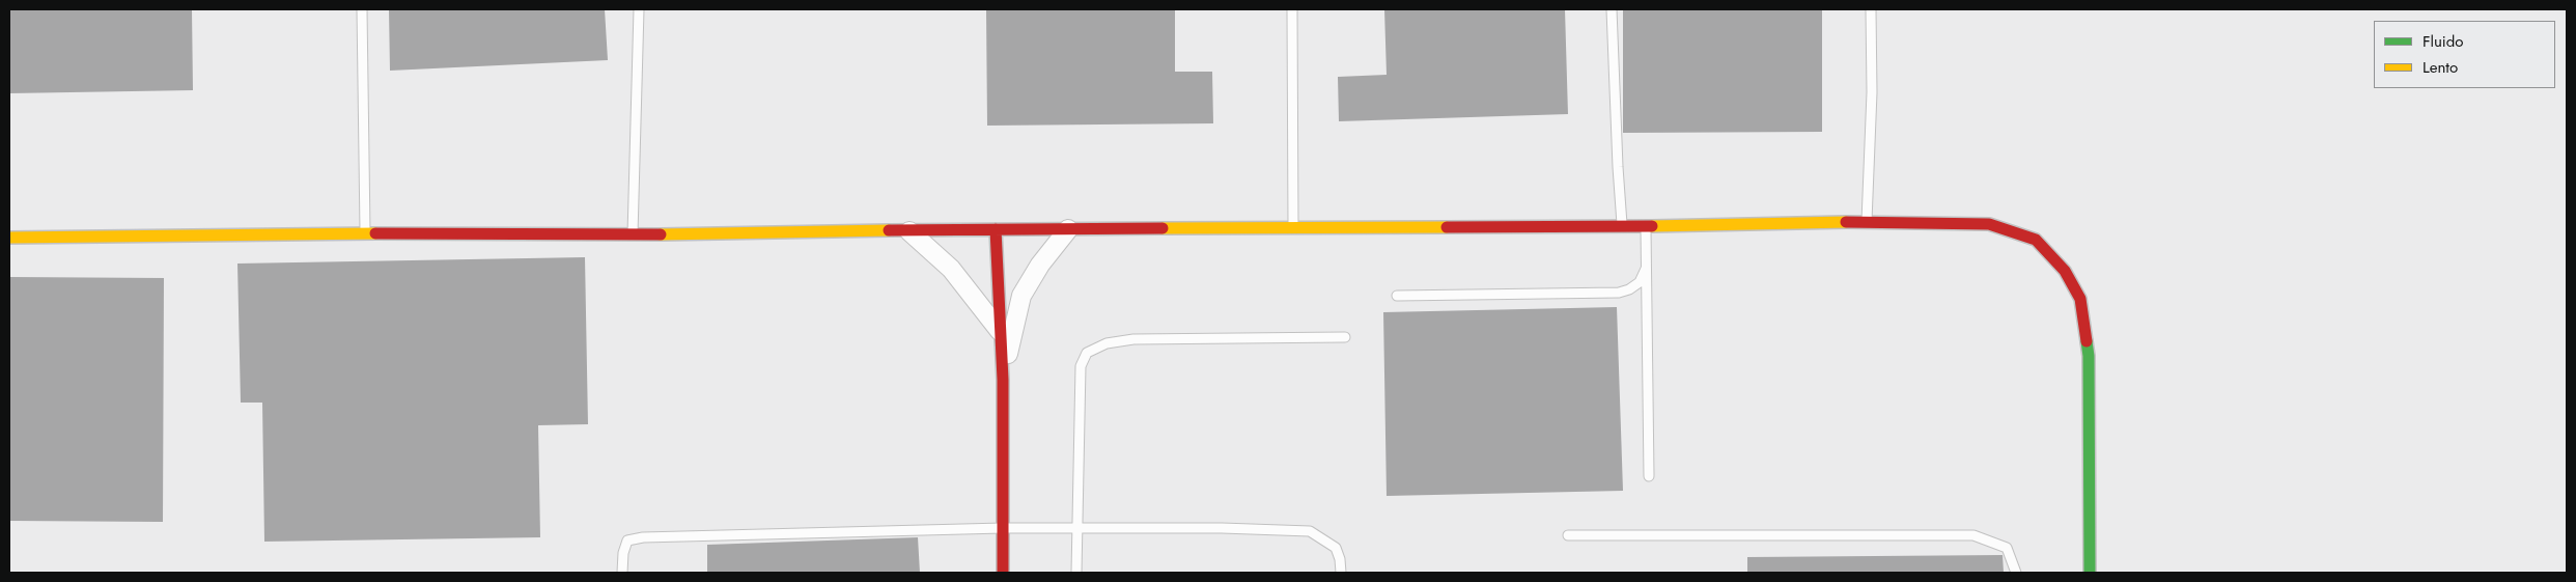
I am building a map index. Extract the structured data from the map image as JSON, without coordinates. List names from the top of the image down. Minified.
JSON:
{"legend":["Fluido","Lento"]}
